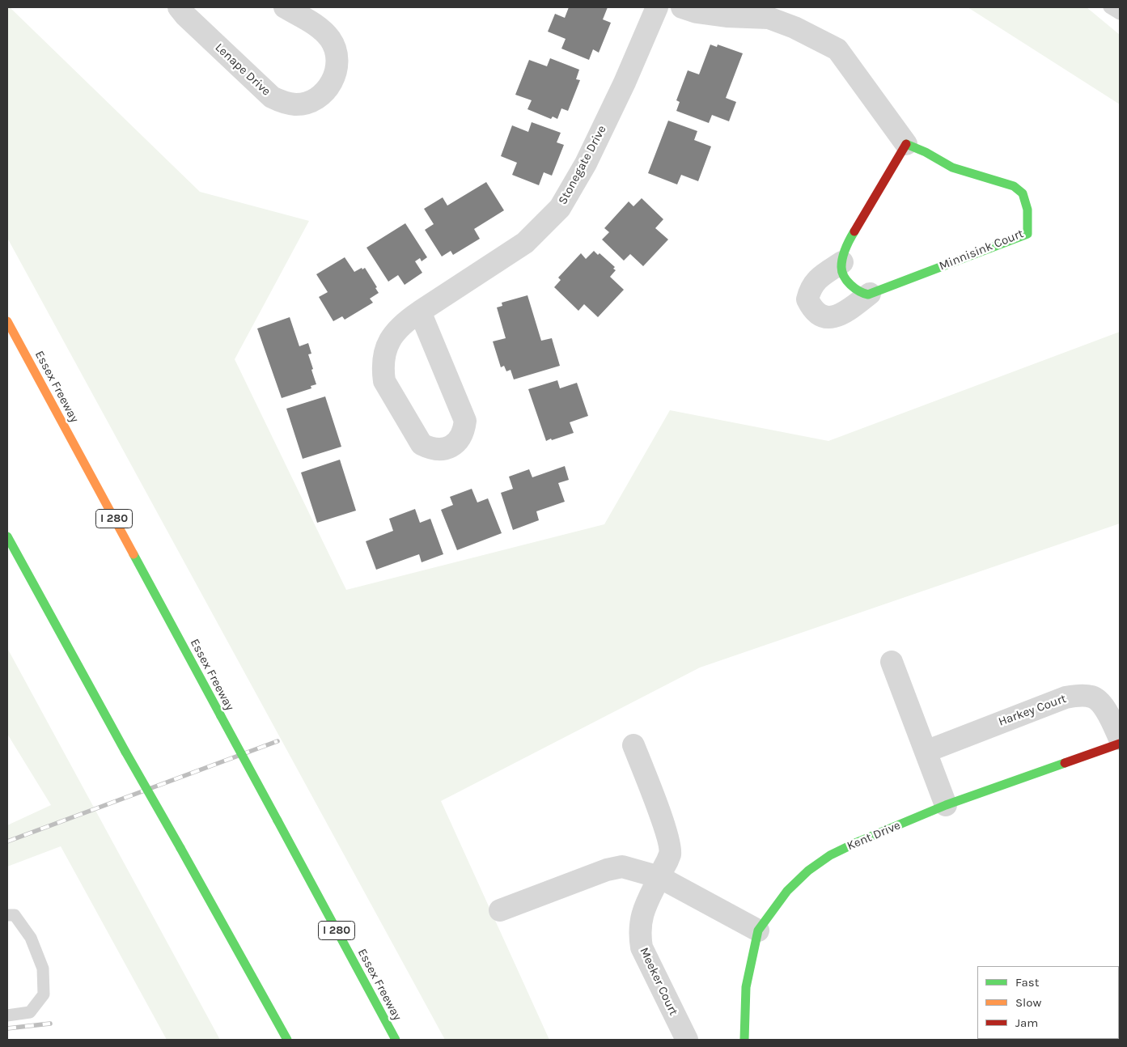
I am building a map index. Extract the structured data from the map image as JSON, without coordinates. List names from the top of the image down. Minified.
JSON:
{"streets":{"main road":["Minnisink Court","Essex Freeway","I 280","Kent Drive"],"street":["Lenape Drive","Stonegate Drive","Harkey Court","Meeker Court"]},"legend":["Fast","Slow","Jam"]}
